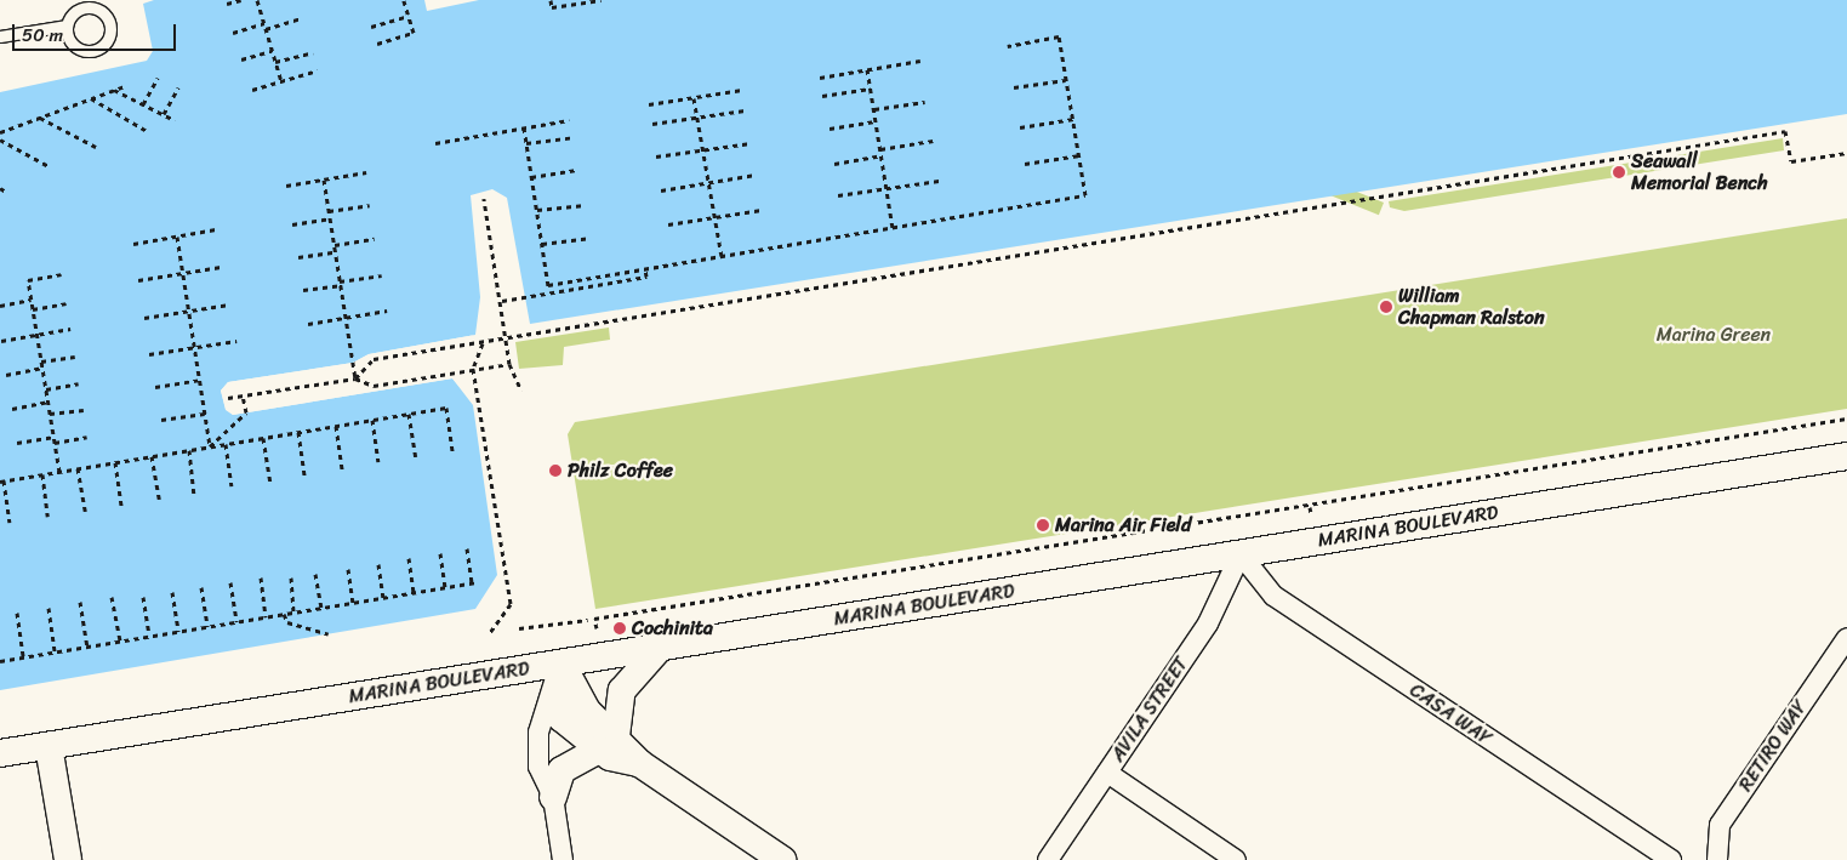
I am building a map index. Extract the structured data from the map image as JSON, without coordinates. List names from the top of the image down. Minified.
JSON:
{"streets":{"main road":["MARINA BOULEVARD"],"street":["AVILA STREET","CASA WAY","RETIRO WAY"]},"crossings":[["MARINA BOULEVARD","AVILA STREET"],["MARINA BOULEVARD","CASA WAY"],["AVILA STREET","CASA WAY"]],"parks":["Marina Green"],"places":["Seawall Memorial Bench","William Chapman Ralston","Philz Coffee","Marina Air Field","Cochinita"],"scale_bar":"50 m"}
